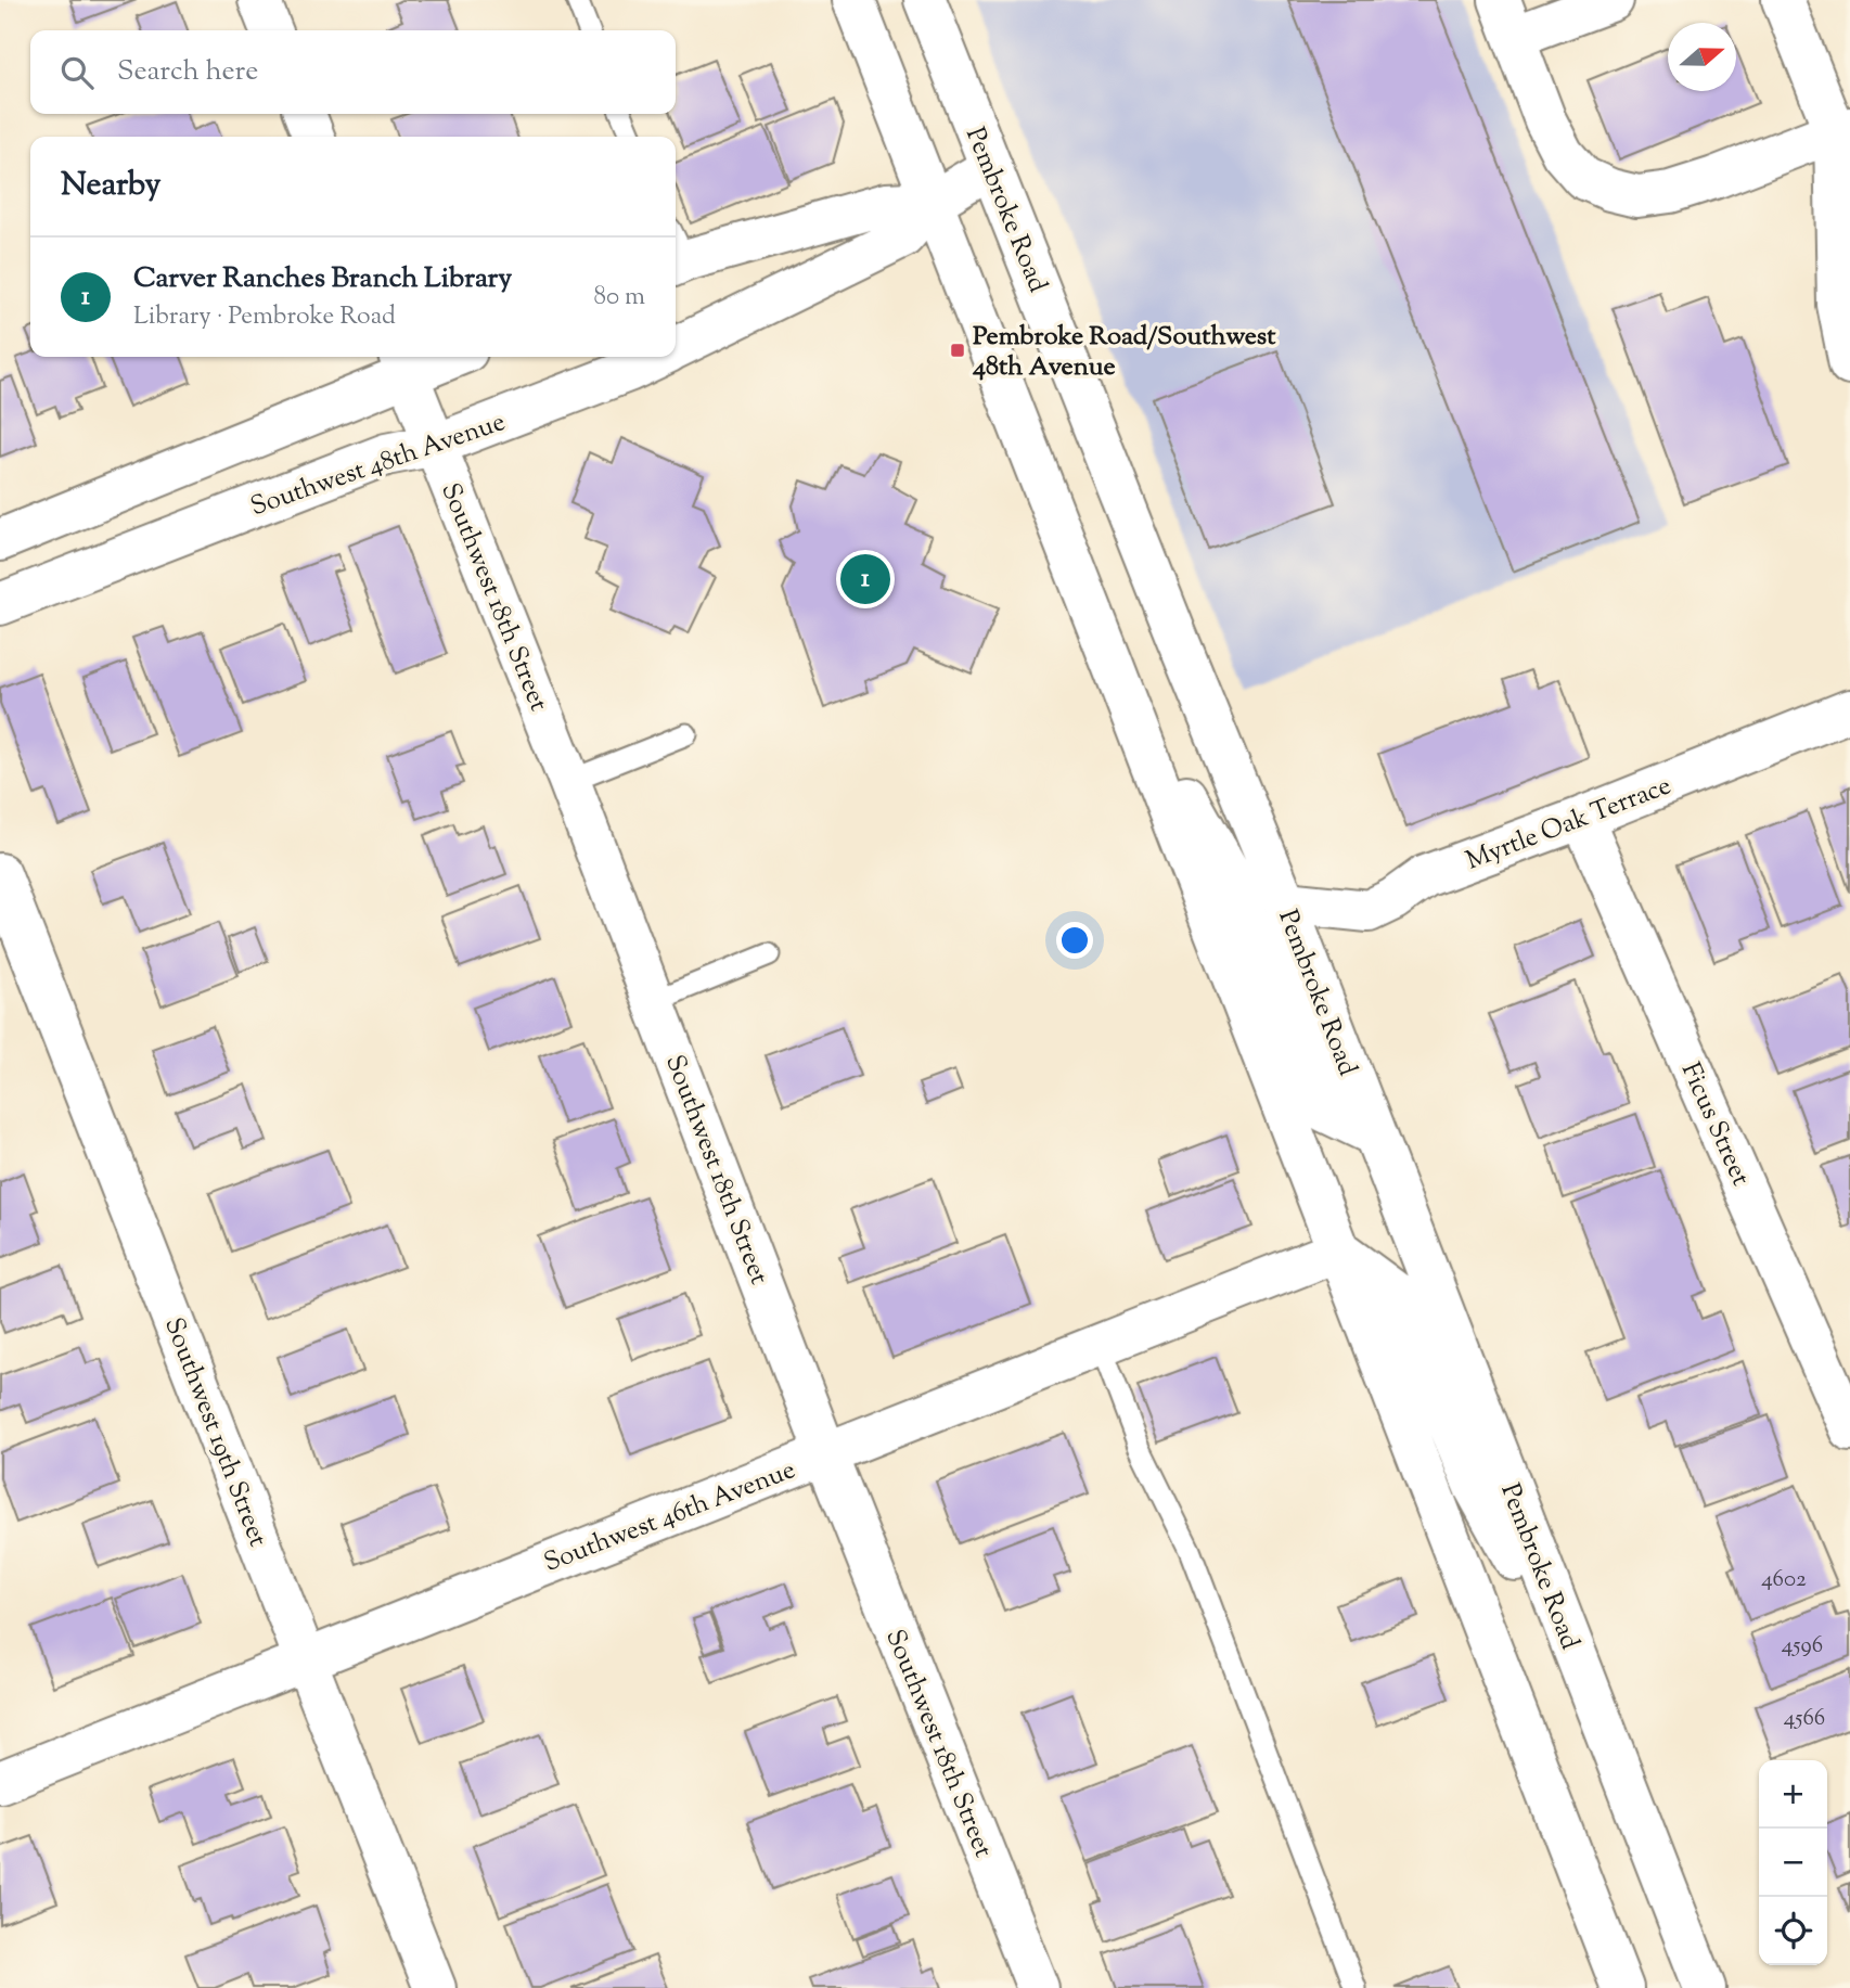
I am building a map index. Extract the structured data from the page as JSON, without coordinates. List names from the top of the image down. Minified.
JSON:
{"streets":{"street":["Pembroke Road","Southwest 48th Avenue","Southwest 18th Street","Myrtle Oak Terrace","Ficus Street","Southwest 19th Street","Southwest 46th Avenue"]},"crossings":[["Pembroke Road","Southwest 48th Avenue"],["Pembroke Road","Myrtle Oak Terrace"],["Southwest 48th Avenue","Southwest 18th Street"],["Southwest 18th Street","Southwest 46th Avenue"],["Myrtle Oak Terrace","Ficus Street"],["Southwest 19th Street","Southwest 46th Avenue"]],"places":{"transit":["Pembroke Road/Southwest 48th Avenue"]},"house_numbers":["4602","4596","4566"],"north":"right","page":{"search":"Search here","heading":"Nearby","list":[{"mark":"1","name":"Carver Ranches Branch Library","note":"Library · Pembroke Road","value":"80 m"}],"pins":"1","map_buttons":["+","−"]}}
